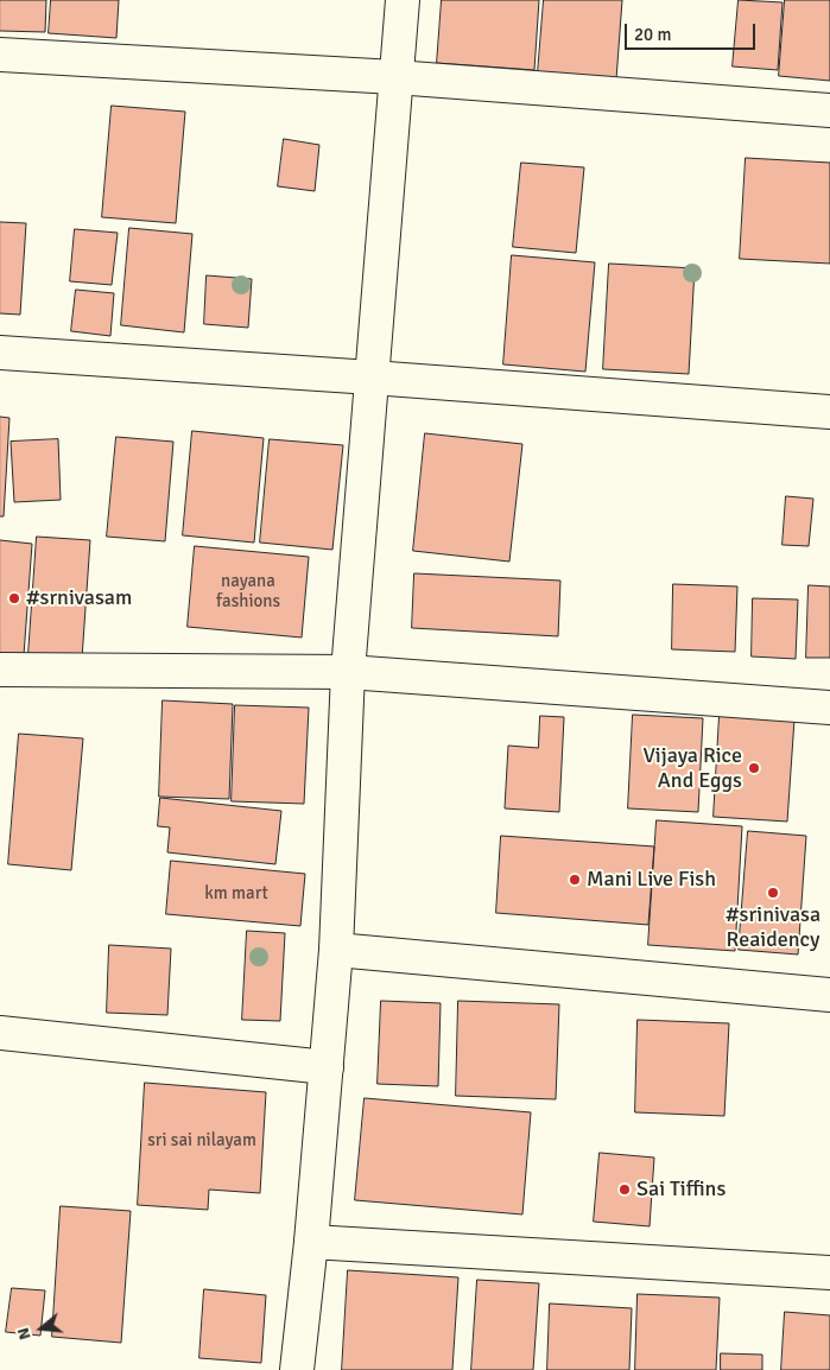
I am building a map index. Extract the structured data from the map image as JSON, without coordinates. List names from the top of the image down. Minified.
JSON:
{"places":["#srnivasam","Vijaya Rice And Eggs","Mani Live Fish","#srinivasa Reaidency","Sai Tiffins"],"house_numbers":["nayana fashions","km mart","sri sai nilayam"],"scale_bar":"20 m","north":"left"}
